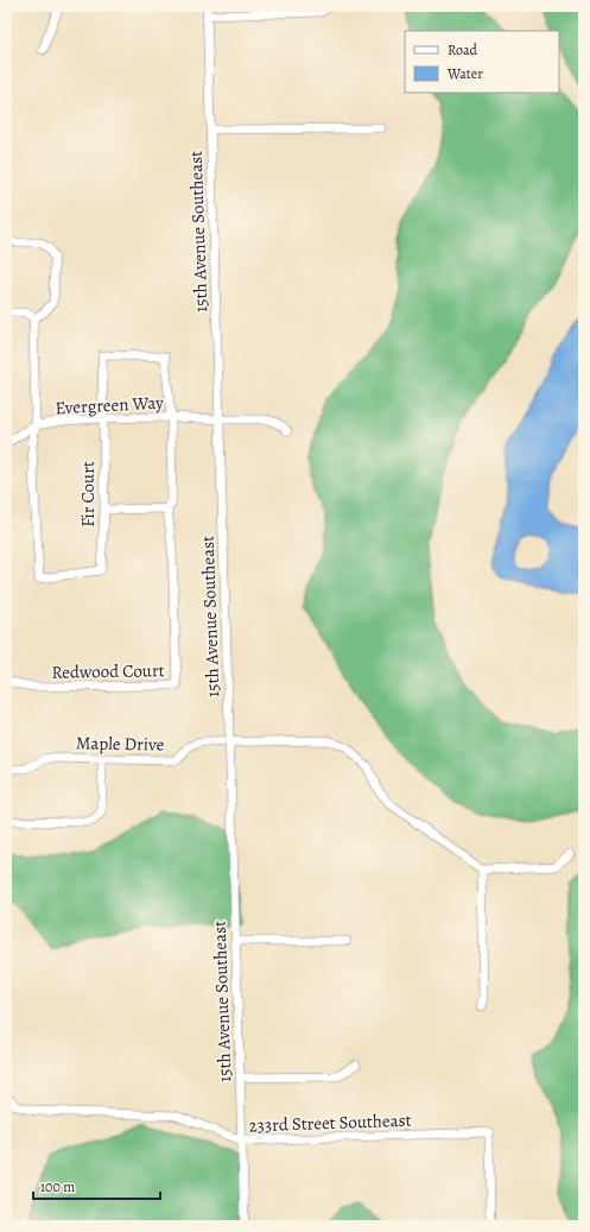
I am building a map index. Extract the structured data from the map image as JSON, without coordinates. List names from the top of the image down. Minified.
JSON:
{"streets":{"street":["15th Avenue Southeast","Evergreen Way","Fir Court","Redwood Court","Maple Drive","233rd Street Southeast"]},"crossings":[["15th Avenue Southeast","Evergreen Way"],["15th Avenue Southeast","Maple Drive"],["15th Avenue Southeast","233rd Street Southeast"],["Evergreen Way","Fir Court"]],"legend":["Road","Water"],"scale_bar":"100 m"}
